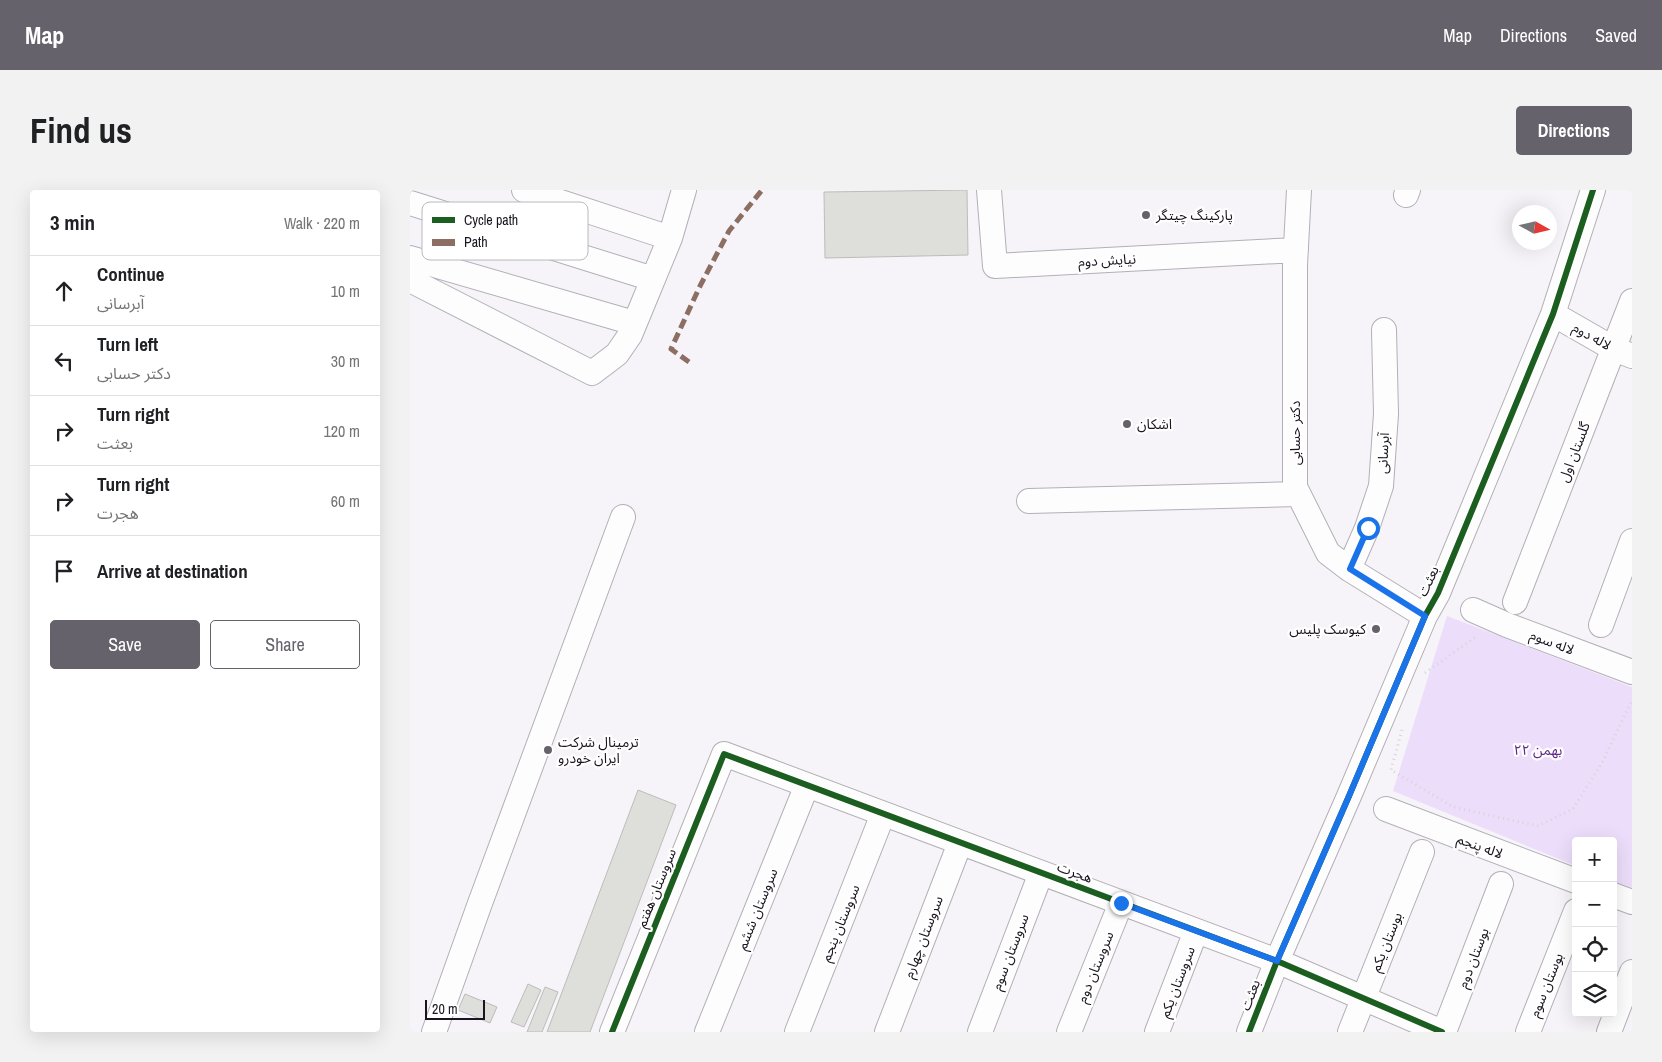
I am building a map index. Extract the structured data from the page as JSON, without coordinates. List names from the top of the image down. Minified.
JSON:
{"streets":{"street":["نیایش دوم","لاله دوم","دکتر حسابی","گلستان اول","آبرسانی","بعثت","لاله سوم","لاله پنجم","هجرت","سروستان هفتم","سروستان ششم","سروستان پنجم","سروستان چهارم","بوستان یکم","سروستان سوم","بوستان دوم","سروستان دوم","سروستان یکم","بوستان سوم"]},"crossings":[["نیایش دوم","دکتر حسابی"],["لاله دوم","گلستان اول"],["لاله دوم","بعثت"],["دکتر حسابی","آبرسانی"],["دکتر حسابی","بعثت"],["بعثت","هجرت"],["هجرت","سروستان هفتم"],["هجرت","سروستان ششم"],["هجرت","سروستان پنجم"],["هجرت","سروستان چهارم"],["هجرت","بوستان یکم"],["هجرت","سروستان سوم"],["هجرت","بوستان دوم"],["هجرت","سروستان دوم"],["هجرت","سروستان یکم"]],"parks":["بهمن ۲۲"],"places":["پارکینگ چیتگر","اشکان","کیوسک پلیس","ترمینال شرکت ایران خودرو"],"legend":["Cycle path","Path"],"scale_bar":"20 m","north":"right","page":{"header":"Map","nav":["Map","Directions","Saved"],"buttons":["Directions",["Save","Share"]],"title":"Find us","heading":["3 min","Walk · 220 m"],"list":[["Continue","آبرسانی","10 m"],["Turn left","دکتر حسابی","30 m"],["Turn right","بعثت","120 m"],["Turn right","هجرت","60 m"],"Arrive at destination"],"map_buttons":["+","−"],"scale":"20 m"}}
